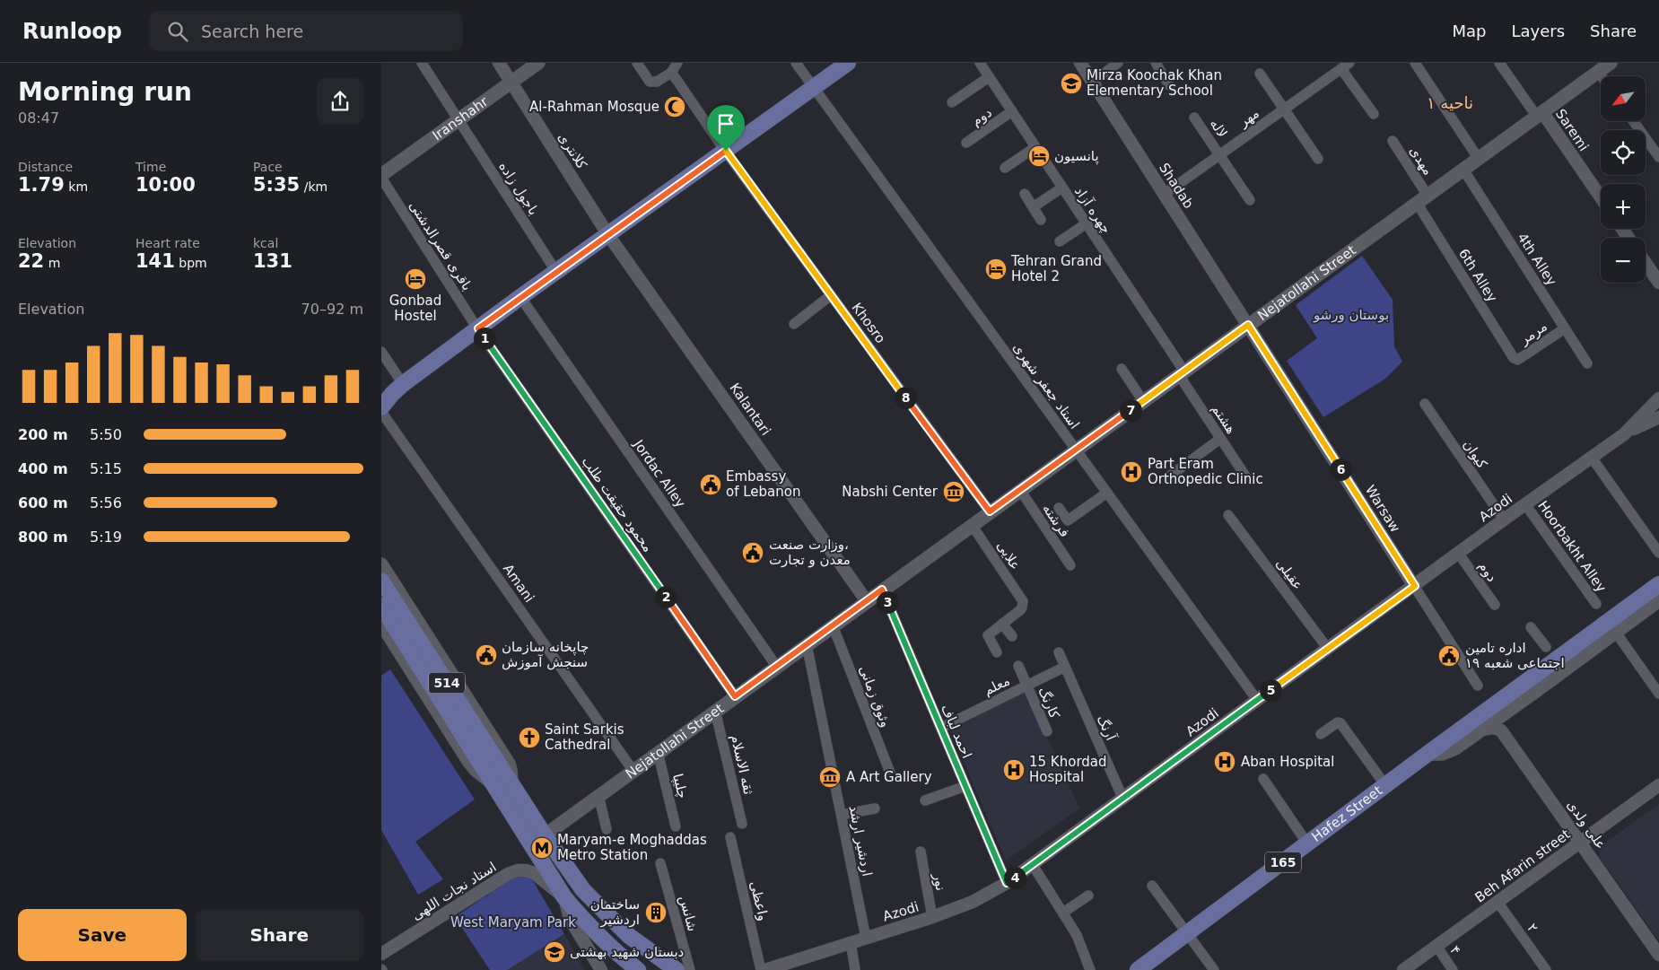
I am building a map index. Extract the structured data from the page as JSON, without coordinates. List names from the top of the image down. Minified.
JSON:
{"streets":{"main road":["Iranshahr","Nejatollahi Street","514","Hafez Street","165"],"street":["دوم","مهر","لاله","Saremi","کلانتری","مهدی","Shadab","باجول زاده","چهره آزاد","باقری قصرالدشتی","4th Alley","6th Alley","Khosro","مرمر","استاد جعفر شهری","Kalantari","هشتم","کیوان","Jordac Alley","محمود حقیقت طلب","Azodi","Warsaw","فرشته","Hoorbakht Alley","علایی","عقیلی","Amani","معلم","وثوق زمانی","کارنگ","آرنگ","احمد لباف","ثقه الاسلام","چلیپا","علی ولدی","اردشیر ارشد","Beh Afarin street","نور","استاد نجات اللهی","واعظی","شانس","۲","۴"]},"crossings":[["دوم","چهره آزاد"],["دوم","Azodi"],["مهر","لاله"],["مهر","Shadab"],["Iranshahr","کلانتری"],["Iranshahr","باجول زاده"],["Iranshahr","باقری قصرالدشتی"],["Saremi","Nejatollahi Street"],["کلانتری","Kalantari"],["مهدی","6th Alley"],["مهدی","Nejatollahi Street"],["Shadab","Nejatollahi Street"],["Shadab","Warsaw"],["چهره آزاد","Nejatollahi Street"],["چهره آزاد","هشتم"],["باقری قصرالدشتی","محمود حقیقت طلب"],["4th Alley","Nejatollahi Street"],["4th Alley","مرمر"],["6th Alley","Nejatollahi Street"],["6th Alley","مرمر"],["Nejatollahi Street","Khosro"],["Nejatollahi Street","استاد جعفر شهری"],["Nejatollahi Street","Kalantari"],["Nejatollahi Street","هشتم"],["Nejatollahi Street","Jordac Alley"],["Nejatollahi Street","محمود حقیقت طلب"],["Nejatollahi Street","Warsaw"],["Nejatollahi Street","فرشته"],["Nejatollahi Street","علایی"],["Nejatollahi Street","Amani"],["Nejatollahi Street","514"],["Nejatollahi Street","وثوق زمانی"],["Nejatollahi Street","احمد لباف"],["Nejatollahi Street","ثقه الاسلام"],["Nejatollahi Street","چلیپا"],["Nejatollahi Street","اردشیر ارشد"],["استاد جعفر شهری","Azodi"],["کیوان","Azodi"],["Azodi","Warsaw"],["Azodi","Hoorbakht Alley"],["Azodi","عقیلی"],["Azodi","آرنگ"],["Azodi","احمد لباف"],["Azodi","اردشیر ارشد"],["Azodi","نور"],["514","استاد نجات اللهی"],["معلم","کارنگ"],["معلم","آرنگ"],["معلم","احمد لباف"],["Hafez Street","علی ولدی"],["علی ولدی","Beh Afarin street"],["Beh Afarin street","۲"],["Beh Afarin street","۴"]],"districts":["ناحیه ۱"],"parks":["بوستان ورشو","West Maryam Park"],"places":{"school or university":["Mirza Koochak Khan Elementary School","دبستان شهید بهشتی"],"mosque":["Al-Rahman Mosque"],"hotel":["پانسیون","Tehran Grand Hotel 2","Gonbad Hostel"],"hospital":["Part Eram Orthopedic Clinic","Aban Hospital","15 Khordad Hospital"],"public building":["Embassy of Lebanon","وزارت صنعت، معدن و تجارت","چاپخانه سازمان سنجش آموزش","اداره تامین اجتماعی شعبه ۱۹"],"museum":["Nabshi Center","A Art Gallery"],"church":["Saint Sarkis Cathedral"],"metro station":["Maryam-e Moghaddas Metro Station"],"building":["ساختمان اردشیر"]},"north":"bottom left","page":{"header":"Runloop","search":"Search here","nav":["Map","Layers","Share"],"heading":["Morning run","08:47"],"map_buttons":["+","−"],"stats":[["Distance","1.79 km"],["Time","10:00"],["Pace","5:35 /km"],["Elevation","22 m"],["Heart rate","141 bpm"],["kcal","131"]],"chart":["Elevation","70–92 m"],"pins":["1","8","7","6","2","3","5","4"],"list":[{"name":"200 m","note":"5:50"},{"name":"400 m","note":"5:15"},{"name":"600 m","note":"5:56"},{"name":"800 m","note":"5:19"}],"buttons":["Save","Share"]}}
